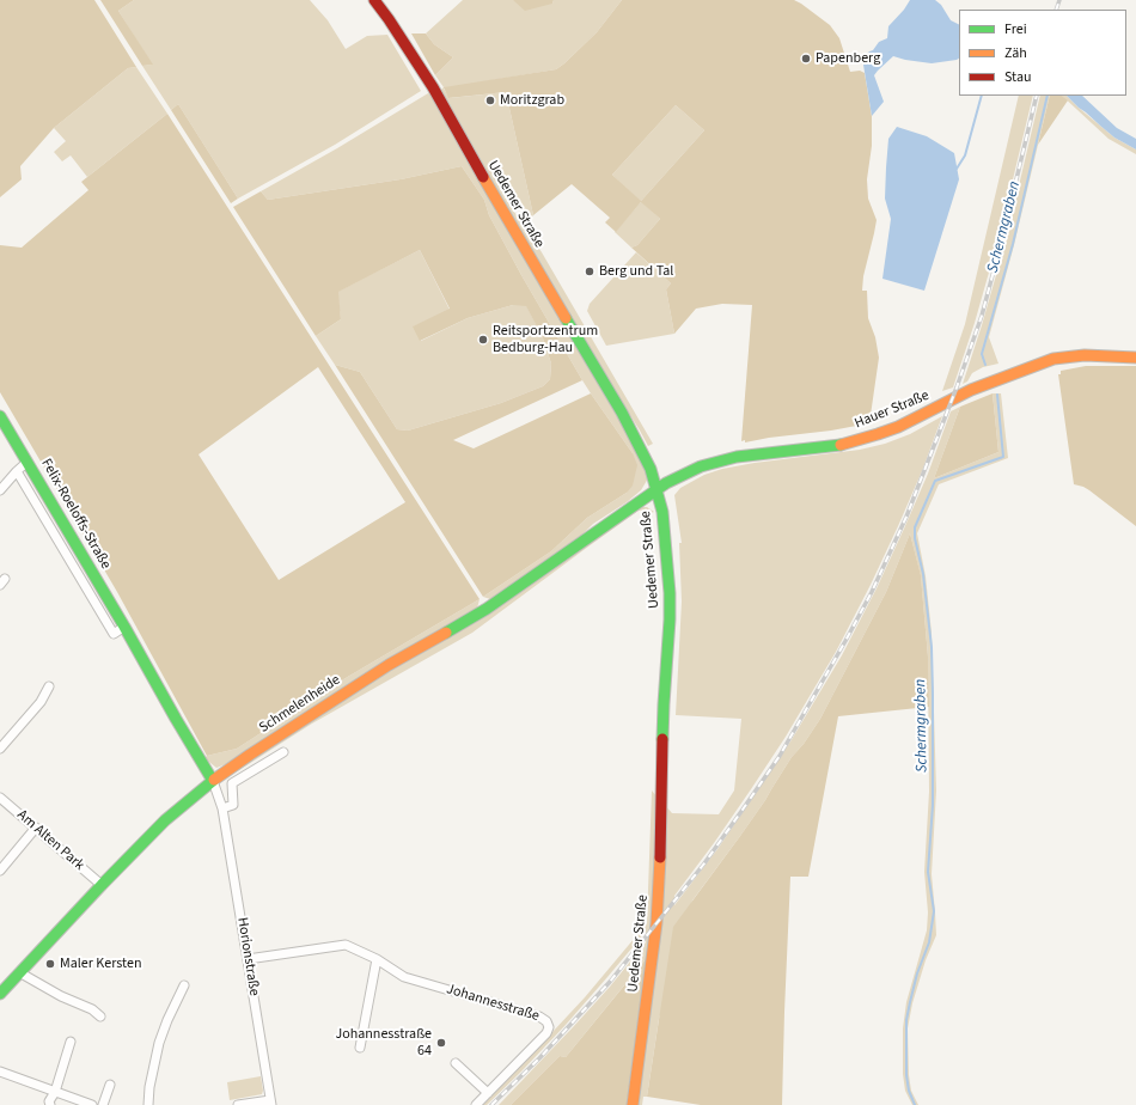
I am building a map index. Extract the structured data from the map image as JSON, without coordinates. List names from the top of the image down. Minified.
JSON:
{"streets":{"street":["Uedemer Straße","Hauer Straße","Felix-Roeloffs-Straße","Schmelenheide","Am Alten Park","Horionstraße","Johannesstraße"]},"crossings":[["Uedemer Straße","Hauer Straße"],["Uedemer Straße","Schmelenheide"],["Hauer Straße","Schmelenheide"],["Felix-Roeloffs-Straße","Schmelenheide"],["Felix-Roeloffs-Straße","Horionstraße"],["Schmelenheide","Am Alten Park"],["Schmelenheide","Horionstraße"],["Horionstraße","Johannesstraße"]],"water":["Schermgraben"],"places":["Papenberg","Moritzgrab","Berg und Tal","Reitsportzentrum Bedburg-Hau","Maler Kersten","Johannesstraße 64"],"legend":["Frei","Zäh","Stau"]}
